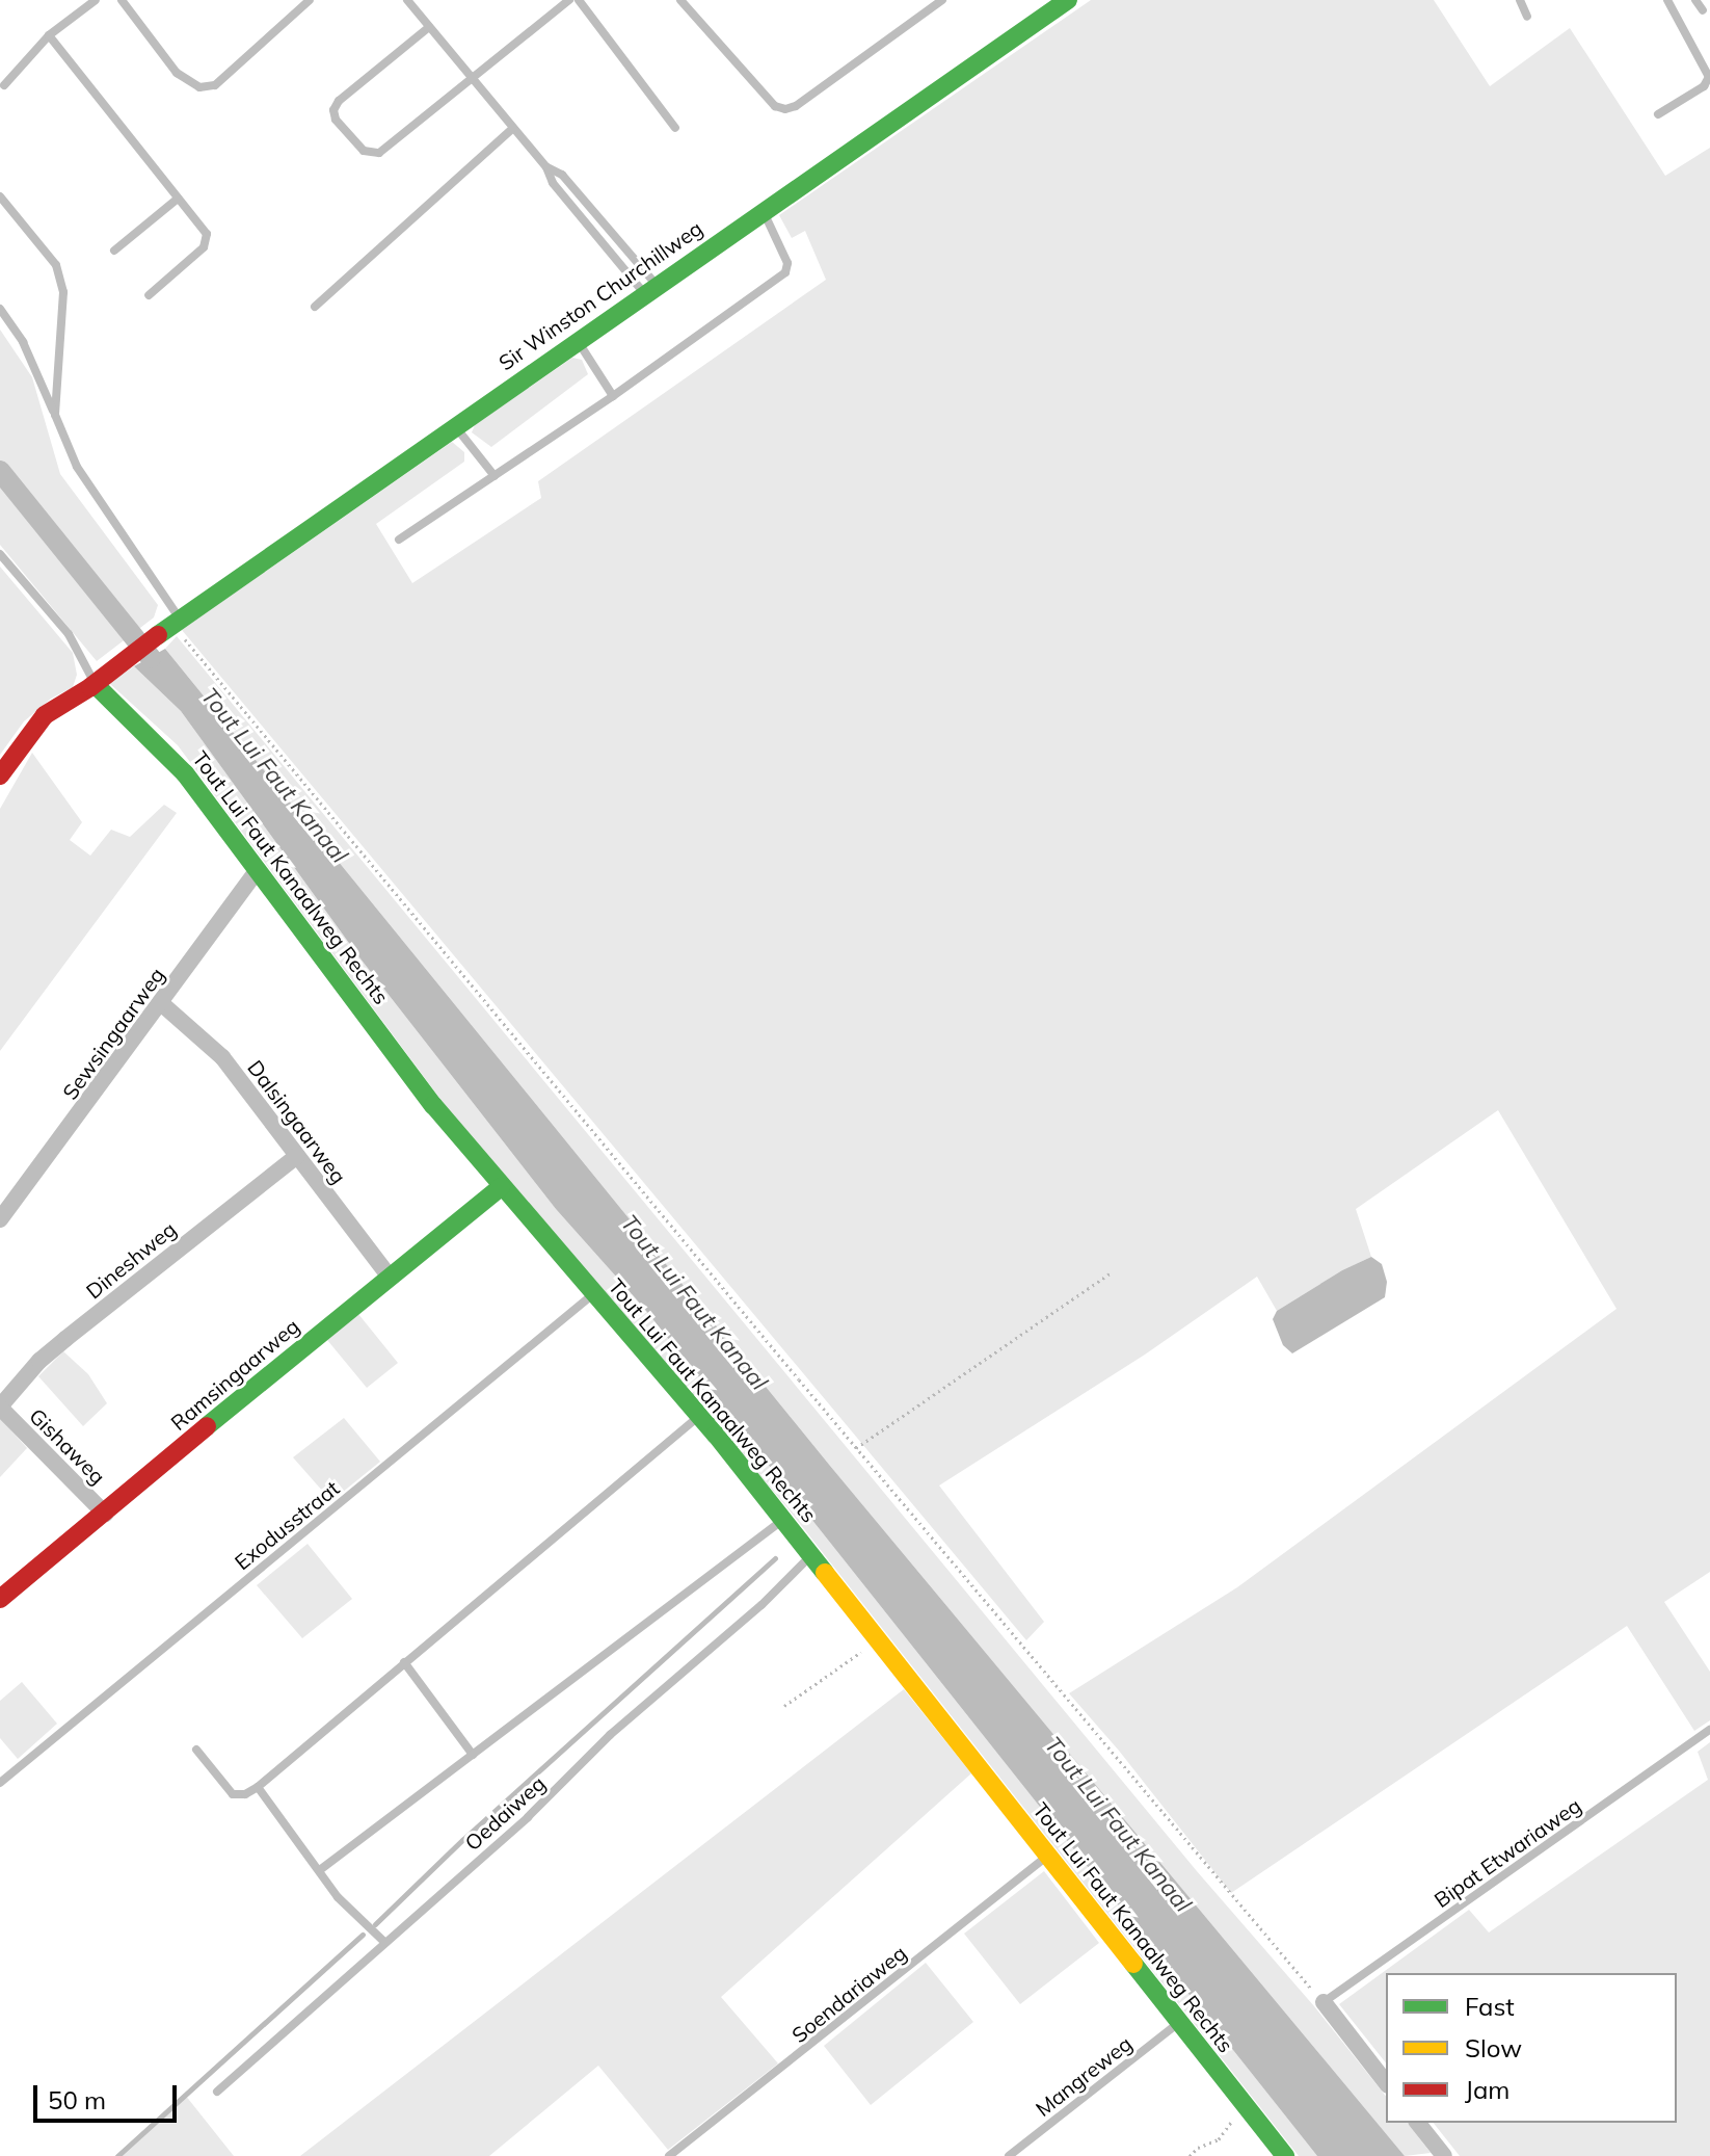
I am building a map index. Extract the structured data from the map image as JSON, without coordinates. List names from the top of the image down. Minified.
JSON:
{"streets":{"street":["Sir Winston Churchillweg","Tout Lui Faut Kanaalweg Rechts","Sewsingaarweg","Dalsingaarweg","Dineshweg","Ramsingaarweg","Gishaweg"],"lane":["Exodusstraat","Oedaiweg","Bipat Etwariaweg","Soendariaweg","Mangreweg"]},"crossings":[["Sir Winston Churchillweg","Tout Lui Faut Kanaalweg Rechts"],["Tout Lui Faut Kanaalweg Rechts","Sewsingaarweg"],["Tout Lui Faut Kanaalweg Rechts","Ramsingaarweg"],["Tout Lui Faut Kanaalweg Rechts","Exodusstraat"],["Tout Lui Faut Kanaalweg Rechts","Oedaiweg"],["Tout Lui Faut Kanaalweg Rechts","Soendariaweg"],["Tout Lui Faut Kanaalweg Rechts","Mangreweg"],["Sewsingaarweg","Dalsingaarweg"],["Dalsingaarweg","Dineshweg"],["Dalsingaarweg","Ramsingaarweg"],["Dineshweg","Gishaweg"],["Ramsingaarweg","Gishaweg"]],"water":["Tout Lui Faut Kanaal"],"legend":["Fast","Slow","Jam"],"scale_bar":"50 m"}
